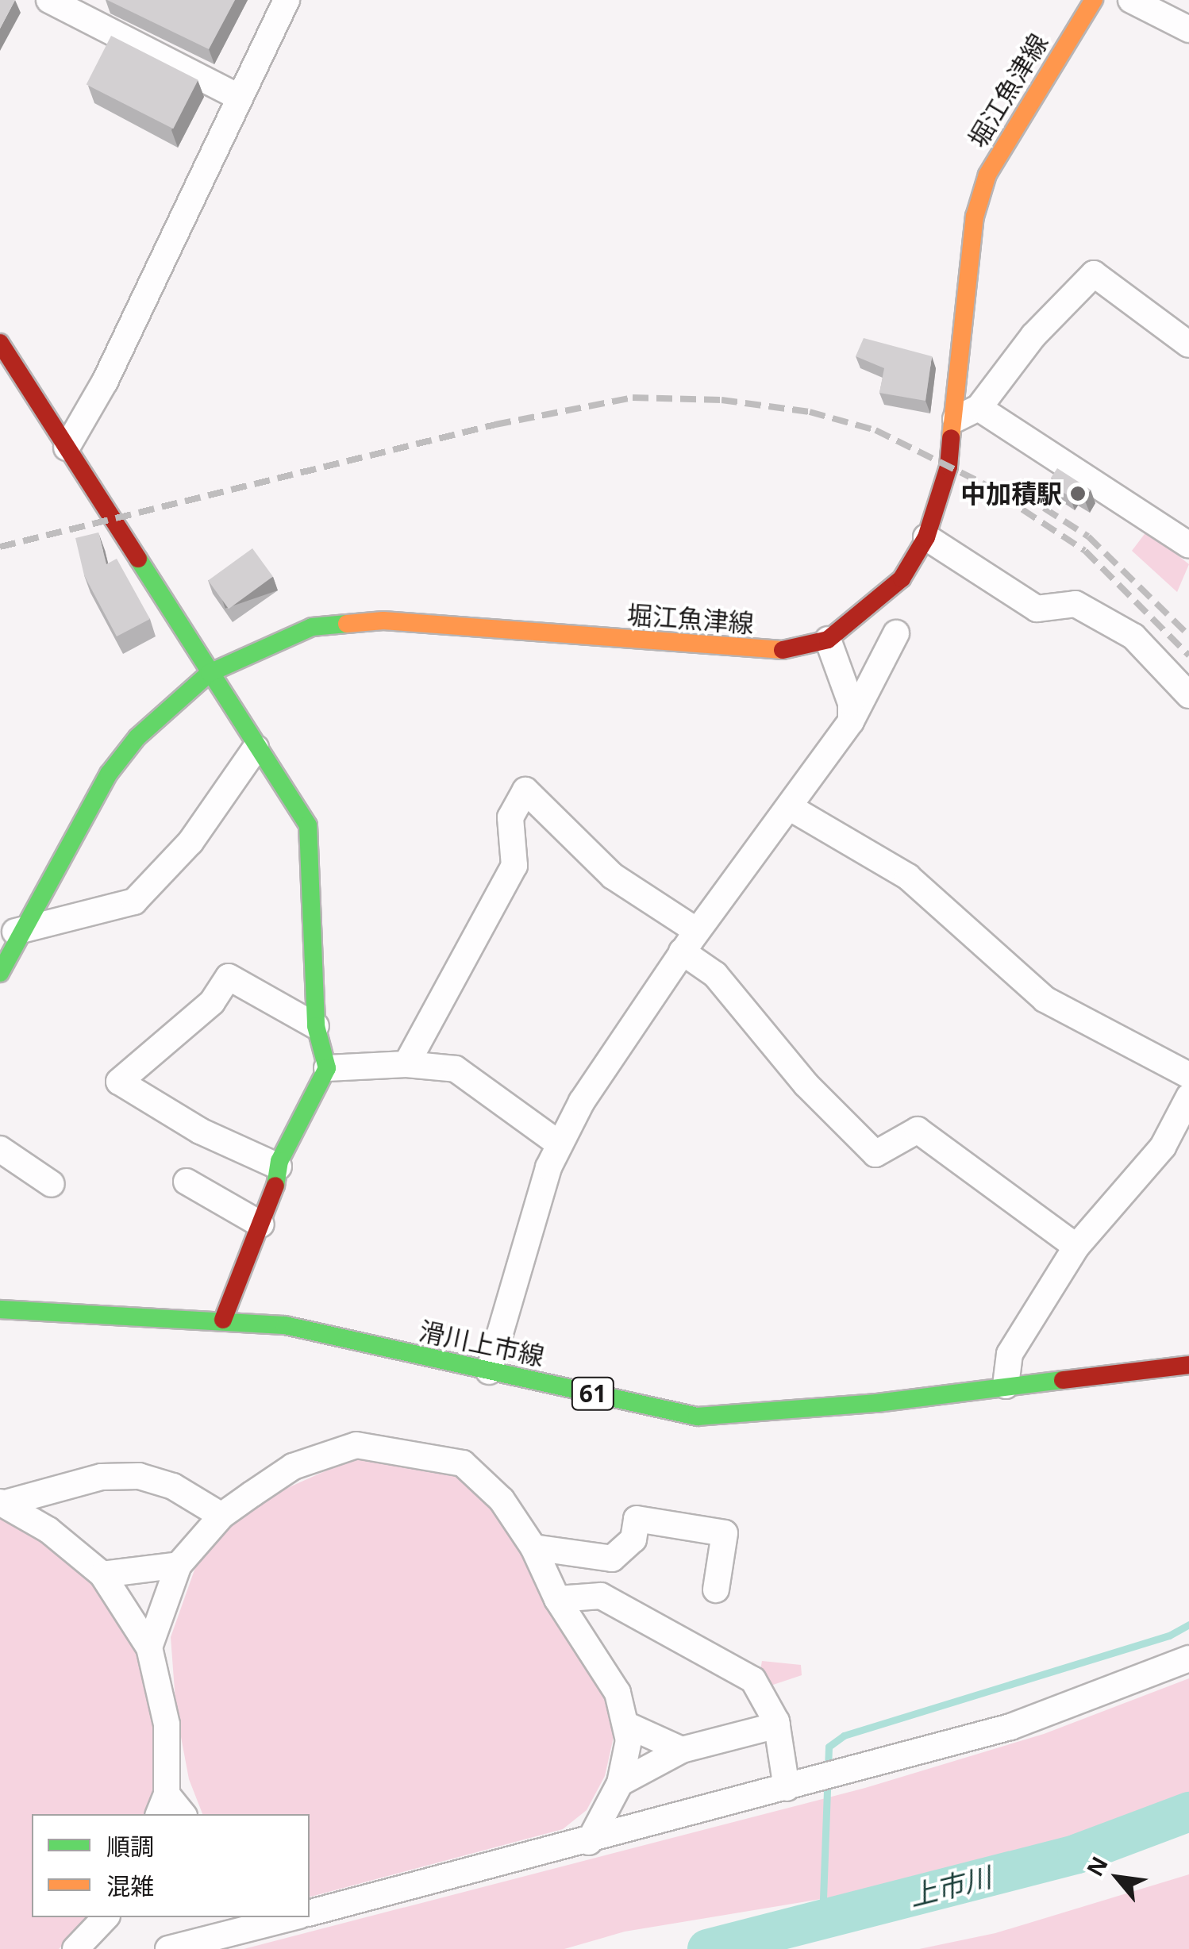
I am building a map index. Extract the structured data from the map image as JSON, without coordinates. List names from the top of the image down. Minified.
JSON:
{"streets":{"main road":["堀江魚津線","滑川上市線","61"]},"water":["上市川"],"places":["中加積駅"],"legend":["順調","混雑"],"north":"top left"}
